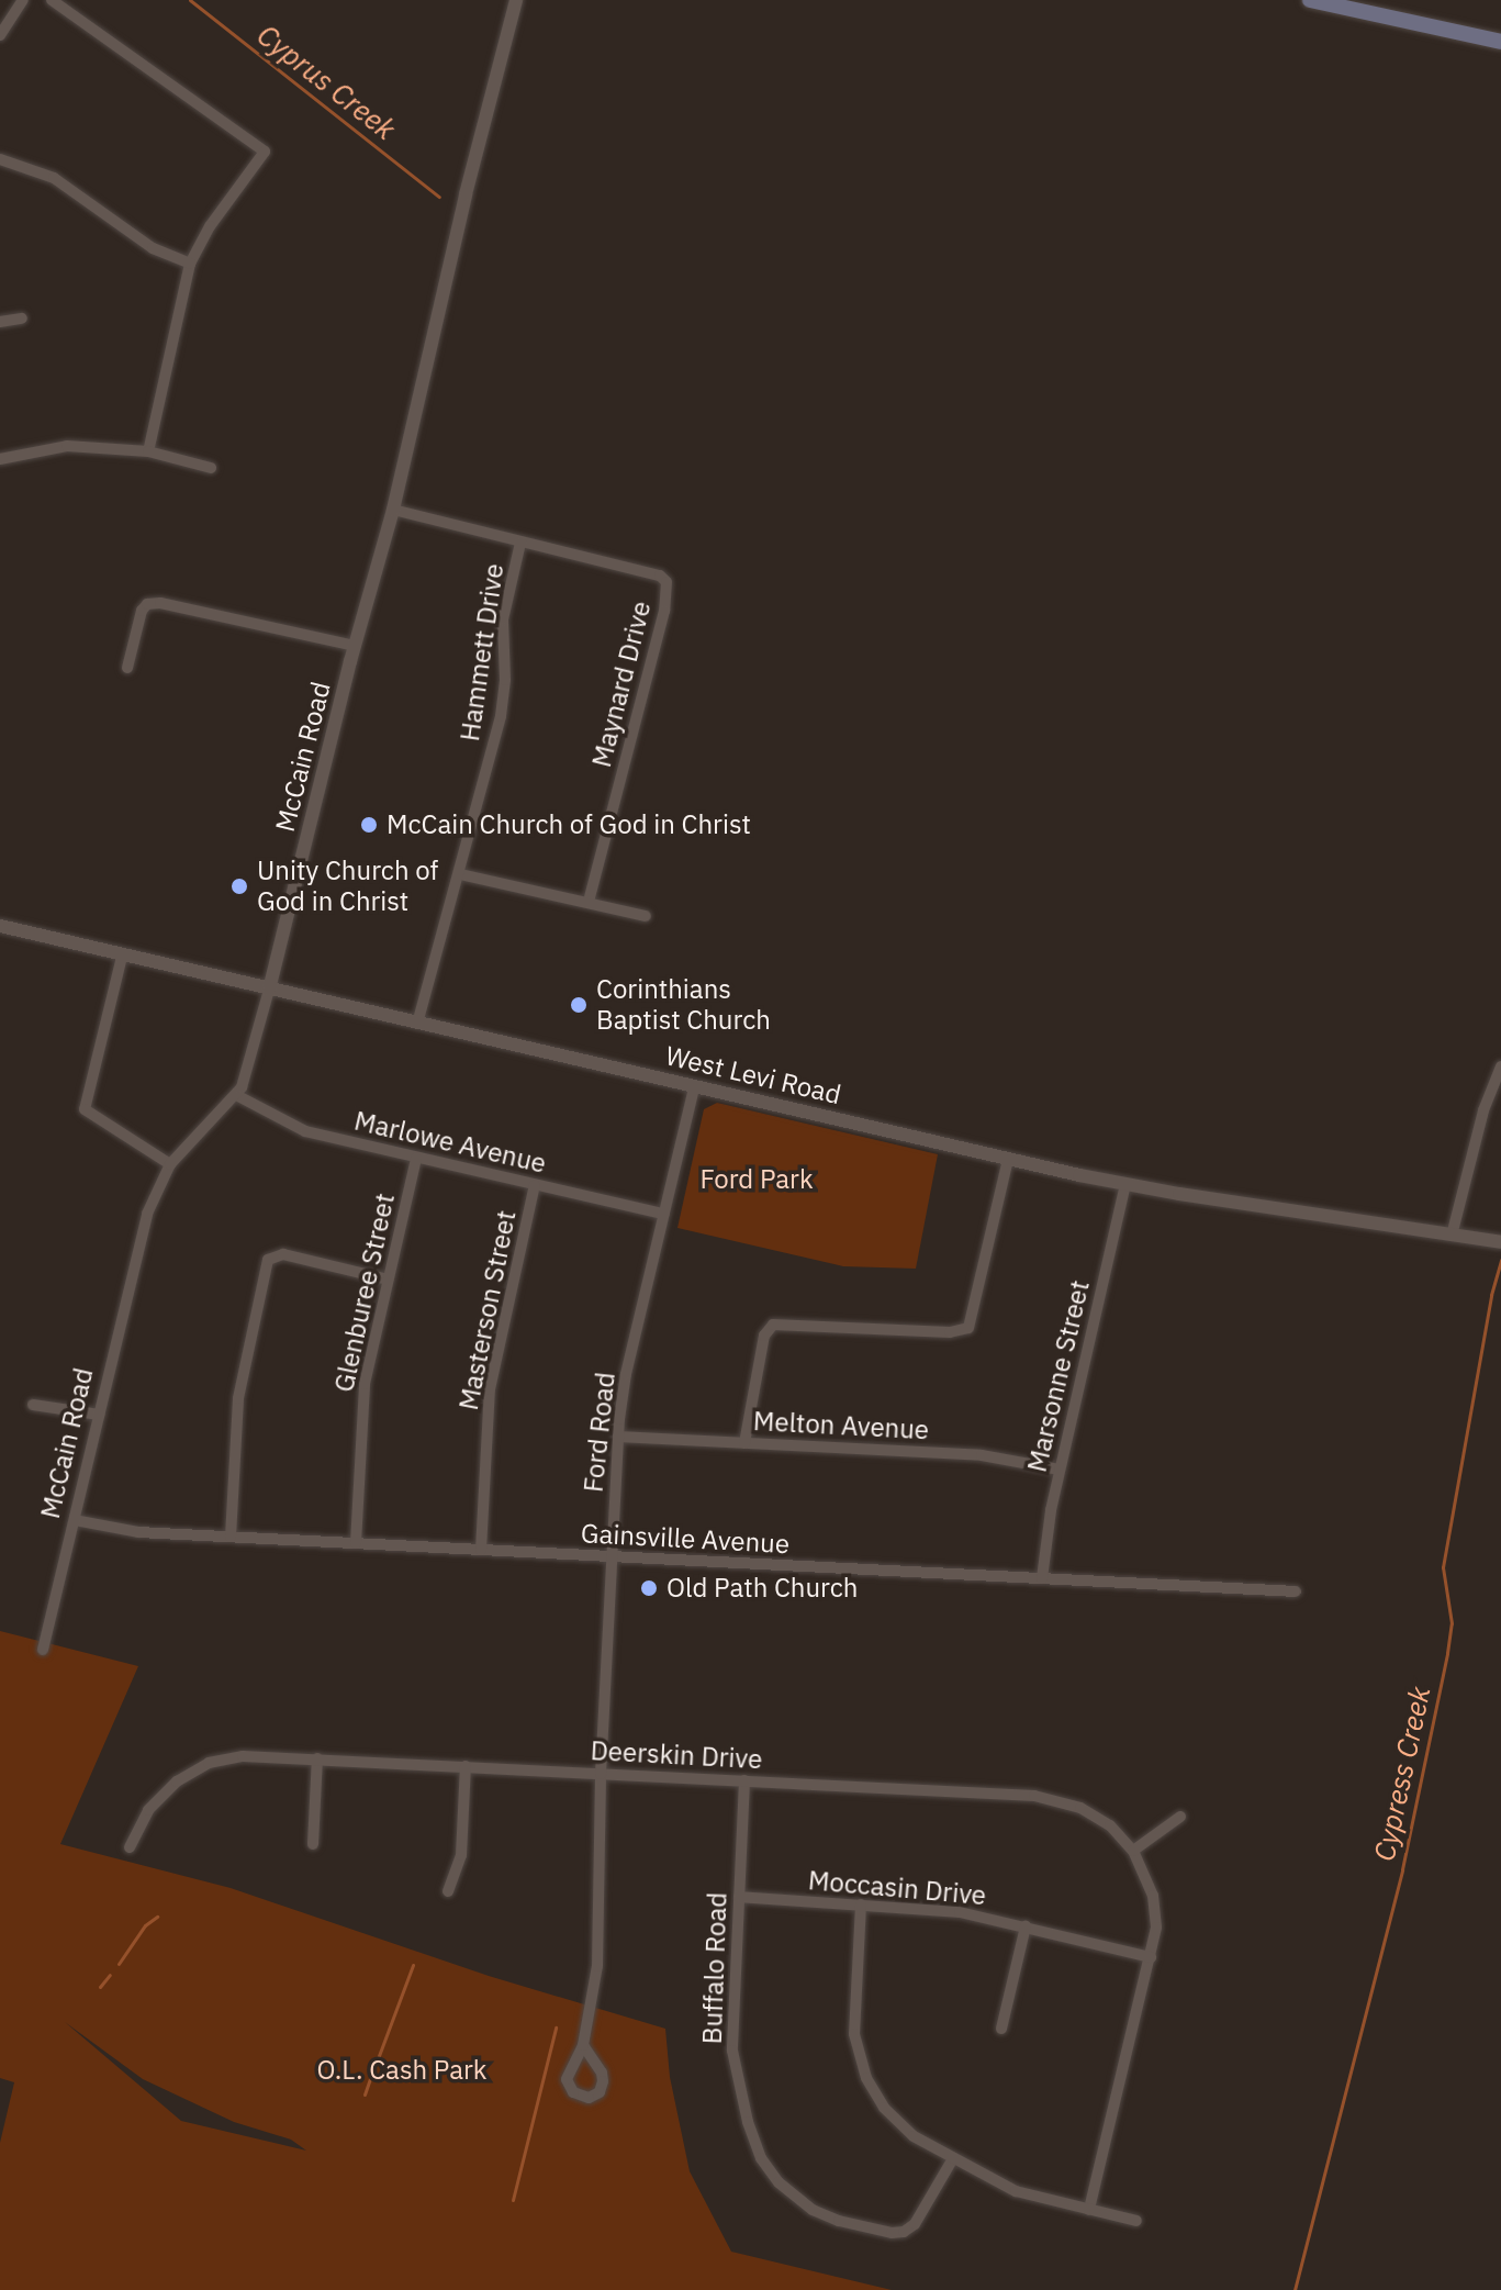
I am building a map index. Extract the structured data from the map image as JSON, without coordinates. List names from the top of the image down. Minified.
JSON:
{"streets":{"street":["Hammett Drive","Maynard Drive","McCain Road","West Levi Road","Marlowe Avenue","Glenburee Street","Masterson Street","Marsonne Street","Melton Avenue","Ford Road","Gainsville Avenue","Deerskin Drive","Moccasin Drive","Buffalo Road"]},"crossings":[["Hammett Drive","Maynard Drive"],["Hammett Drive","West Levi Road"],["McCain Road","West Levi Road"],["McCain Road","Marlowe Avenue"],["McCain Road","Gainsville Avenue"],["West Levi Road","Marsonne Street"],["West Levi Road","Ford Road"],["Marlowe Avenue","Glenburee Street"],["Marlowe Avenue","Masterson Street"],["Marlowe Avenue","Ford Road"],["Glenburee Street","Gainsville Avenue"],["Masterson Street","Gainsville Avenue"],["Marsonne Street","Melton Avenue"],["Marsonne Street","Gainsville Avenue"],["Melton Avenue","Ford Road"],["Ford Road","Gainsville Avenue"],["Ford Road","Deerskin Drive"],["Deerskin Drive","Moccasin Drive"],["Deerskin Drive","Buffalo Road"],["Moccasin Drive","Buffalo Road"]],"water":["Cyprus Creek","Cypress Creek"],"parks":["Ford Park","O.L. Cash Park"],"places":["McCain Church of God in Christ","Unity Church of God in Christ","Corinthians Baptist Church","Old Path Church"]}
